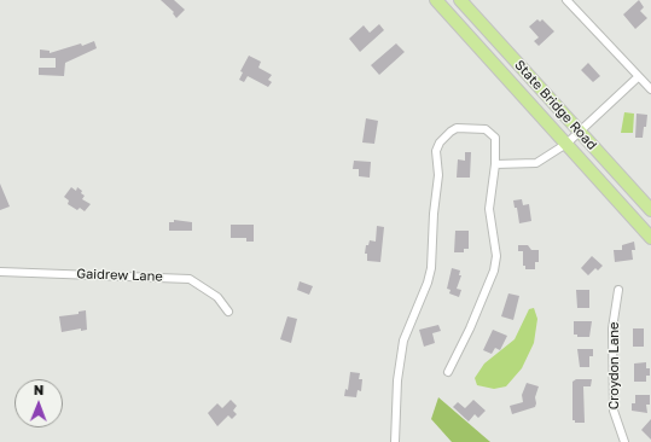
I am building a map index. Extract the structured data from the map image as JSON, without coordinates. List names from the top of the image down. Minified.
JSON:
{"streets":{"highway":["State Bridge Road"],"street":["Gaidrew Lane","Croydon Lane"]},"north":"top"}
